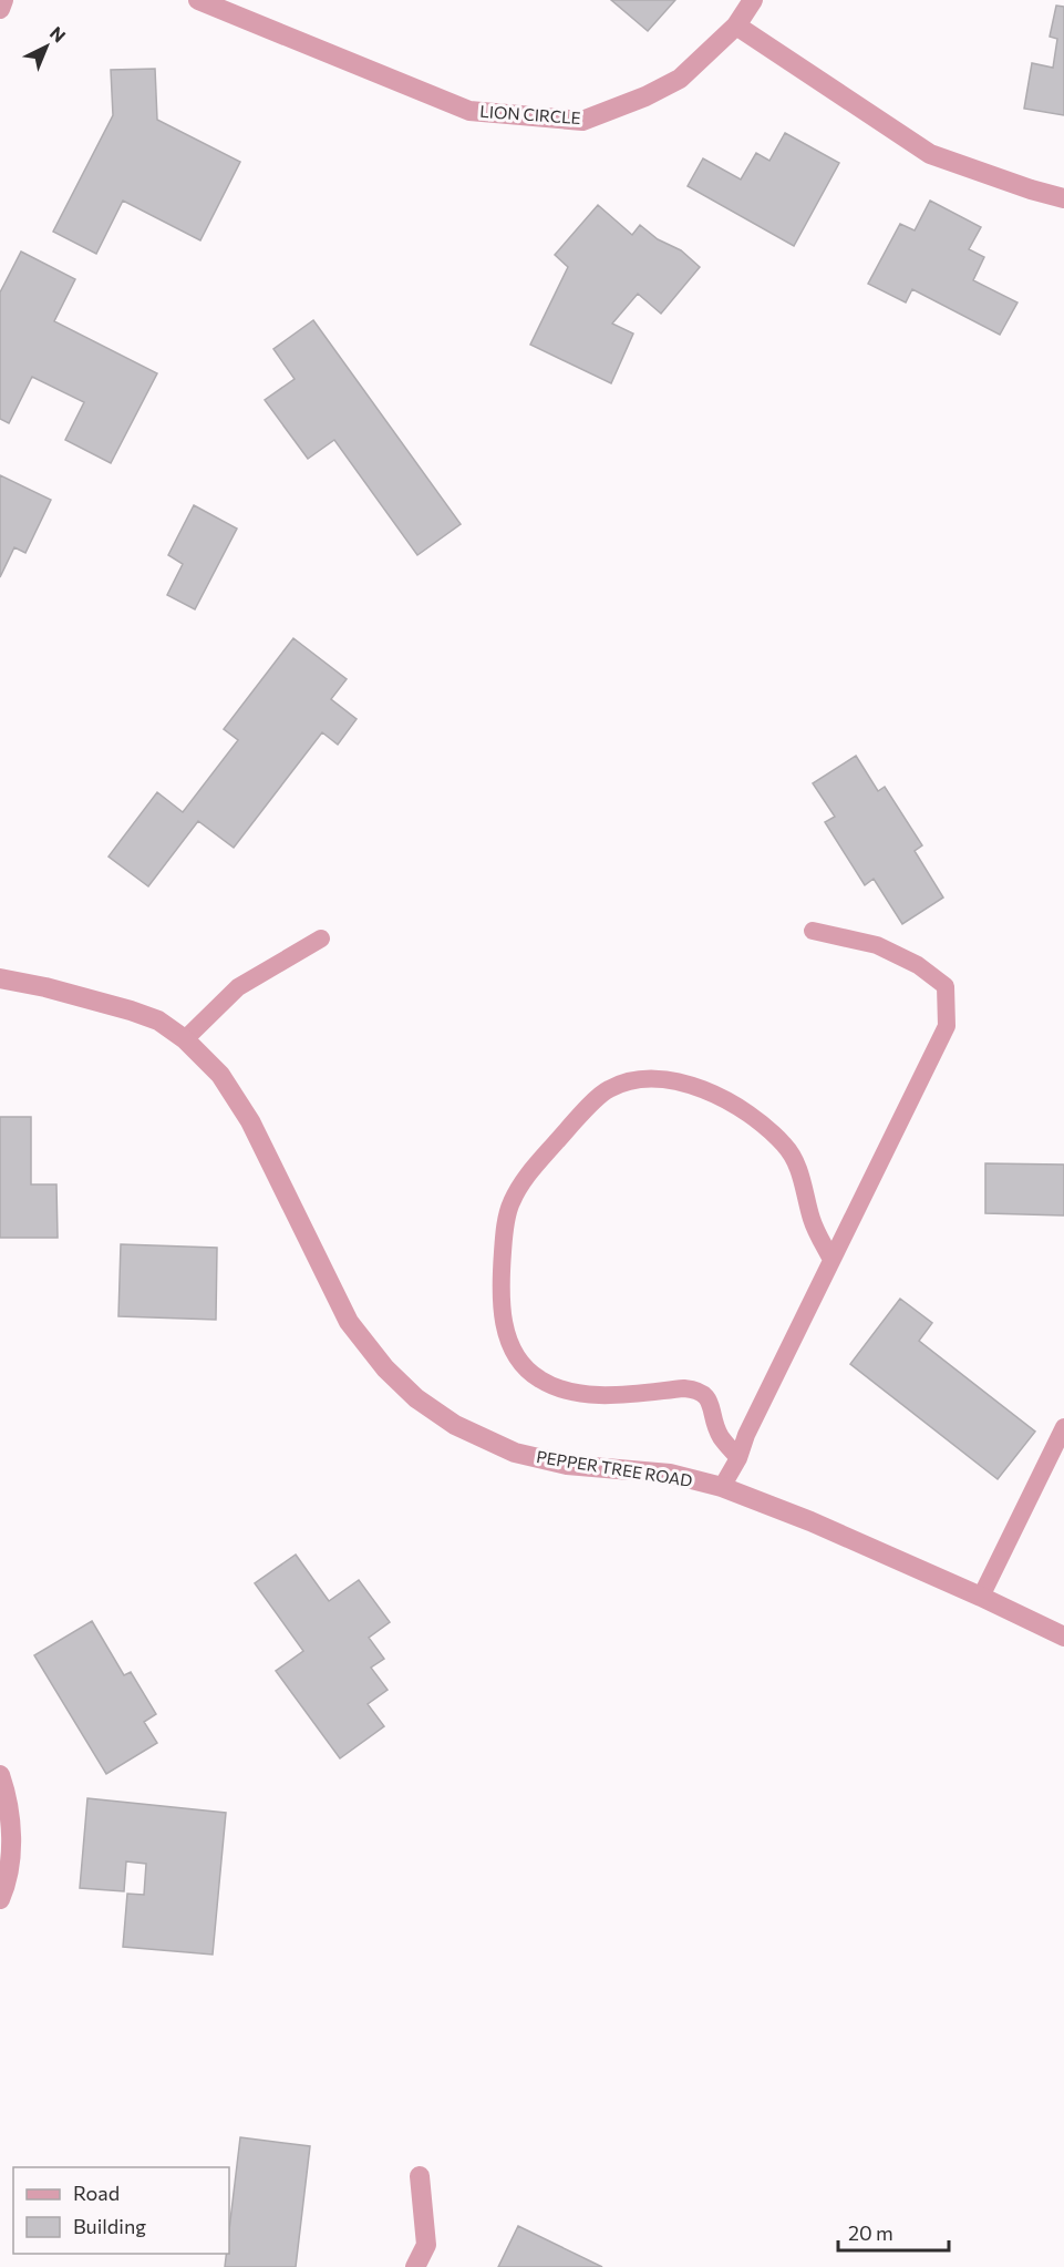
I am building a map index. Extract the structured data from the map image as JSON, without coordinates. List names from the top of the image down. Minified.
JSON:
{"streets":{"street":["LION CIRCLE","PEPPER TREE ROAD"]},"legend":["Road","Building"],"scale_bar":"20 m","north":"top right"}
